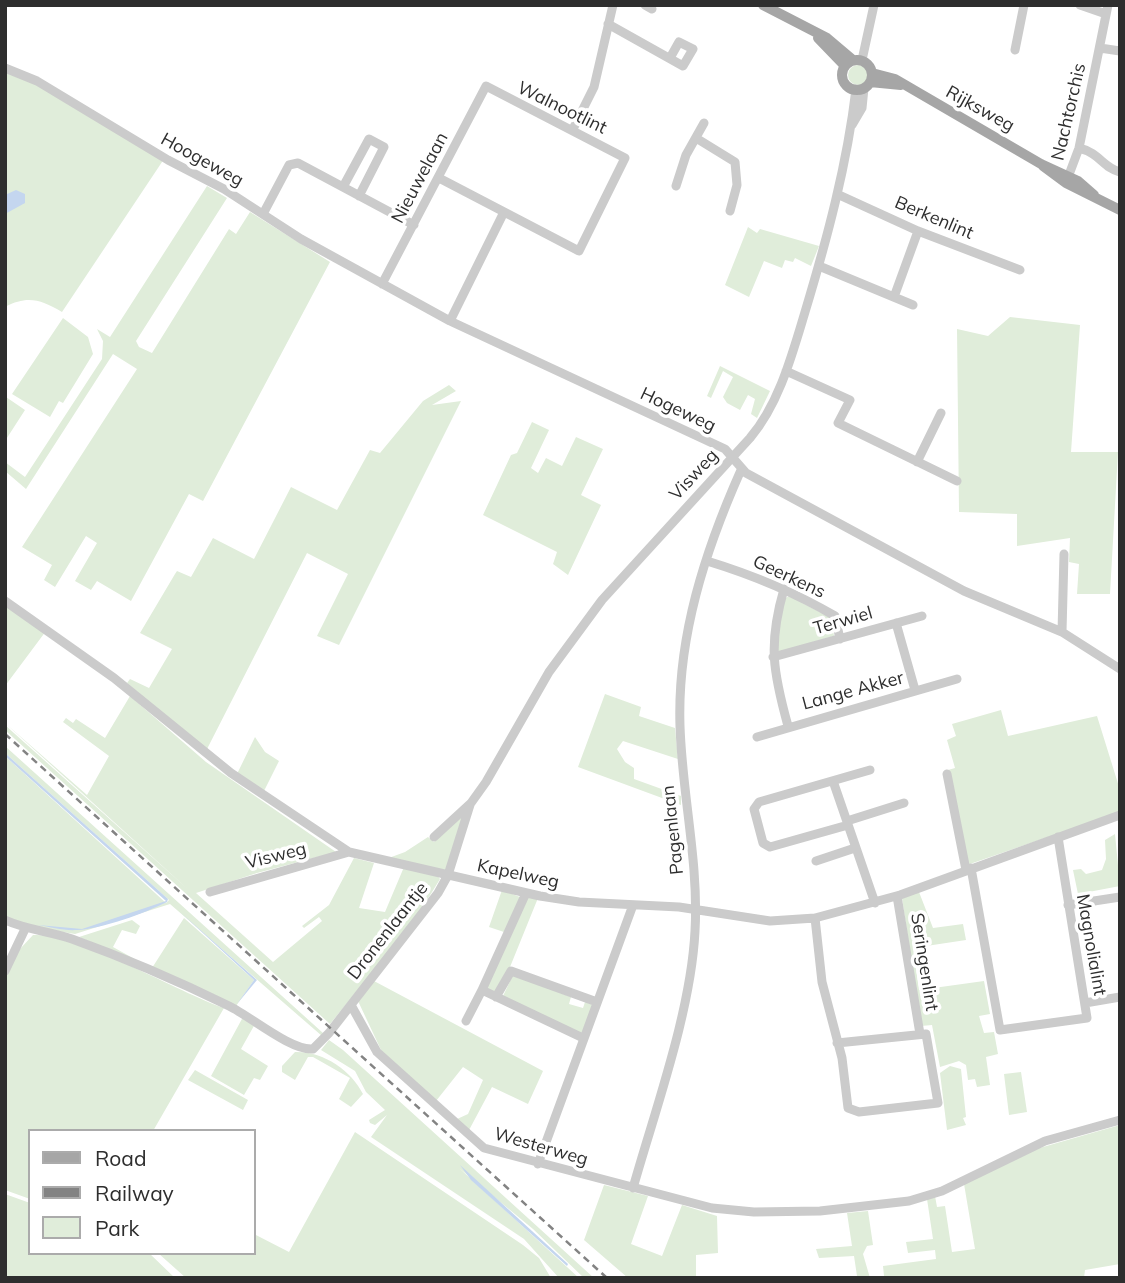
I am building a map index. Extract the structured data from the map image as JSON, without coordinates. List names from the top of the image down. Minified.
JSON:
{"streets":{"main road":["Rijksweg"],"street":["Walnootlint","Nachtorchis","Hoogeweg","Nieuwelaan","Berkenlint","Hogeweg","Visweg","Geerkens","Terwiel","Lange Akker","Pagenlaan","Kapelweg","Dronenlaantje","Magnolialint","Seringenlint","Westerweg"]},"crossings":[["Walnootlint","Nieuwelaan"],["Rijksweg","Nachtorchis"],["Rijksweg","Visweg"],["Hoogeweg","Nieuwelaan"],["Hoogeweg","Hogeweg"],["Nieuwelaan","Hogeweg"],["Berkenlint","Visweg"],["Hogeweg","Visweg"],["Hogeweg","Pagenlaan"],["Visweg","Kapelweg"],["Visweg","Dronenlaantje"],["Geerkens","Terwiel"],["Geerkens","Pagenlaan"],["Pagenlaan","Kapelweg"],["Pagenlaan","Westerweg"],["Kapelweg","Dronenlaantje"],["Kapelweg","Magnolialint"],["Kapelweg","Seringenlint"],["Dronenlaantje","Westerweg"]],"legend":["Road","Railway","Park"]}
